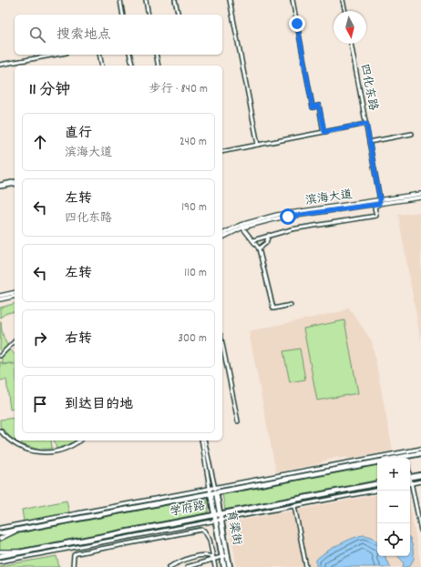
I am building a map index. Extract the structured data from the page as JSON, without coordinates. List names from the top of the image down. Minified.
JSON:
{"streets":{"highway":["学府路","育梁街"],"main road":["滨海大道"],"street":["四化东路"]},"crossings":[["四化东路","滨海大道"],["学府路","育梁街"]],"north":"bottom","page":{"search":"搜索地点","heading":["11 分钟","步行 · 840 m"],"list":[["直行","滨海大道","240 m"],["左转","四化东路","190 m"],["左转","110 m"],["右转","300 m"],"到达目的地"],"map_buttons":["+","−"]}}
